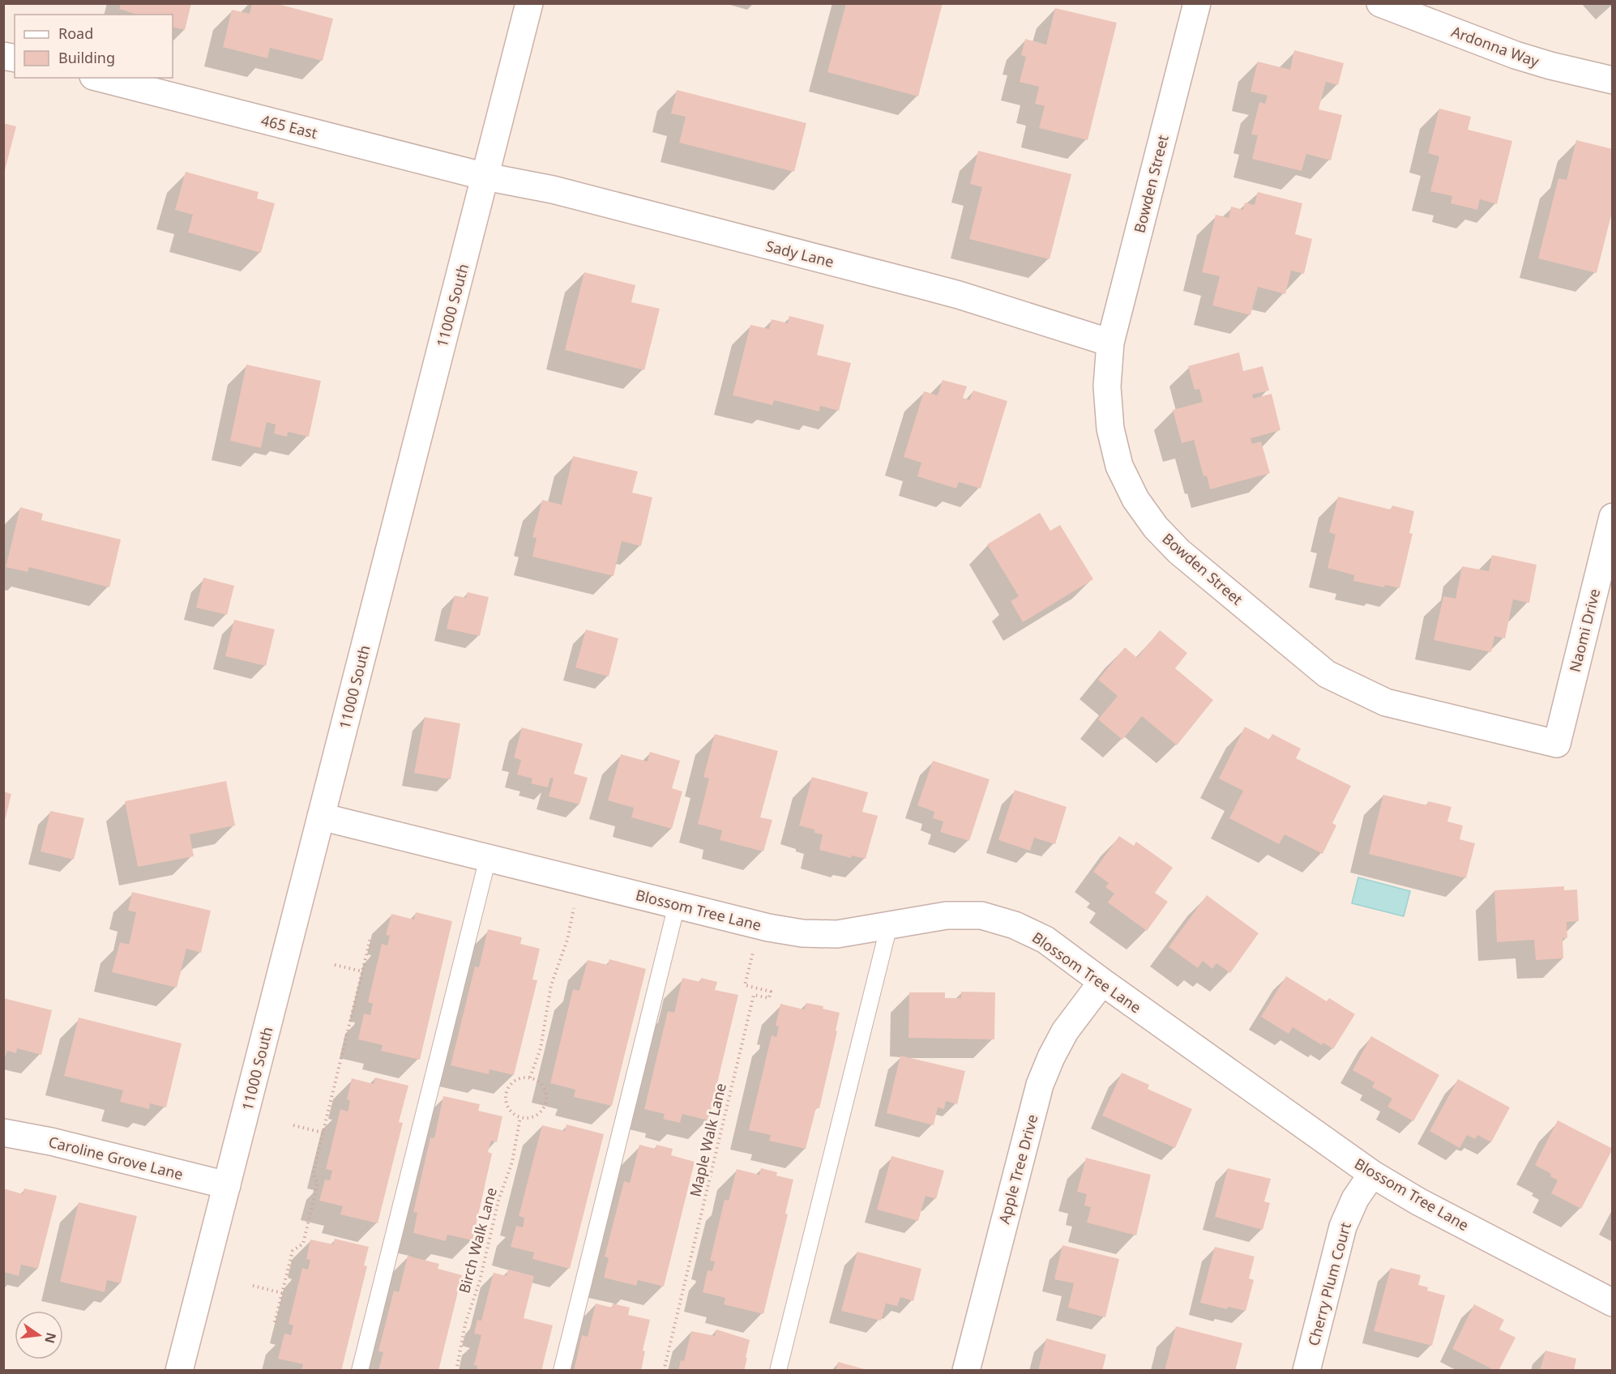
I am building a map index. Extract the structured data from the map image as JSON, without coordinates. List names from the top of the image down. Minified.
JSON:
{"streets":{"street":["Ardonna Way","465 East","Bowden Street","Sady Lane","11000 South","Naomi Drive","Blossom Tree Lane","Caroline Grove Lane","Apple Tree Drive","Cherry Plum Court"],"path":["Maple Walk Lane","Birch Walk Lane"]},"crossings":[["465 East","Sady Lane"],["465 East","11000 South"],["Bowden Street","Sady Lane"],["Bowden Street","Naomi Drive"],["Sady Lane","11000 South"],["11000 South","Blossom Tree Lane"],["11000 South","Caroline Grove Lane"],["Blossom Tree Lane","Apple Tree Drive"],["Blossom Tree Lane","Cherry Plum Court"]],"legend":["Road","Building"],"north":"right"}
